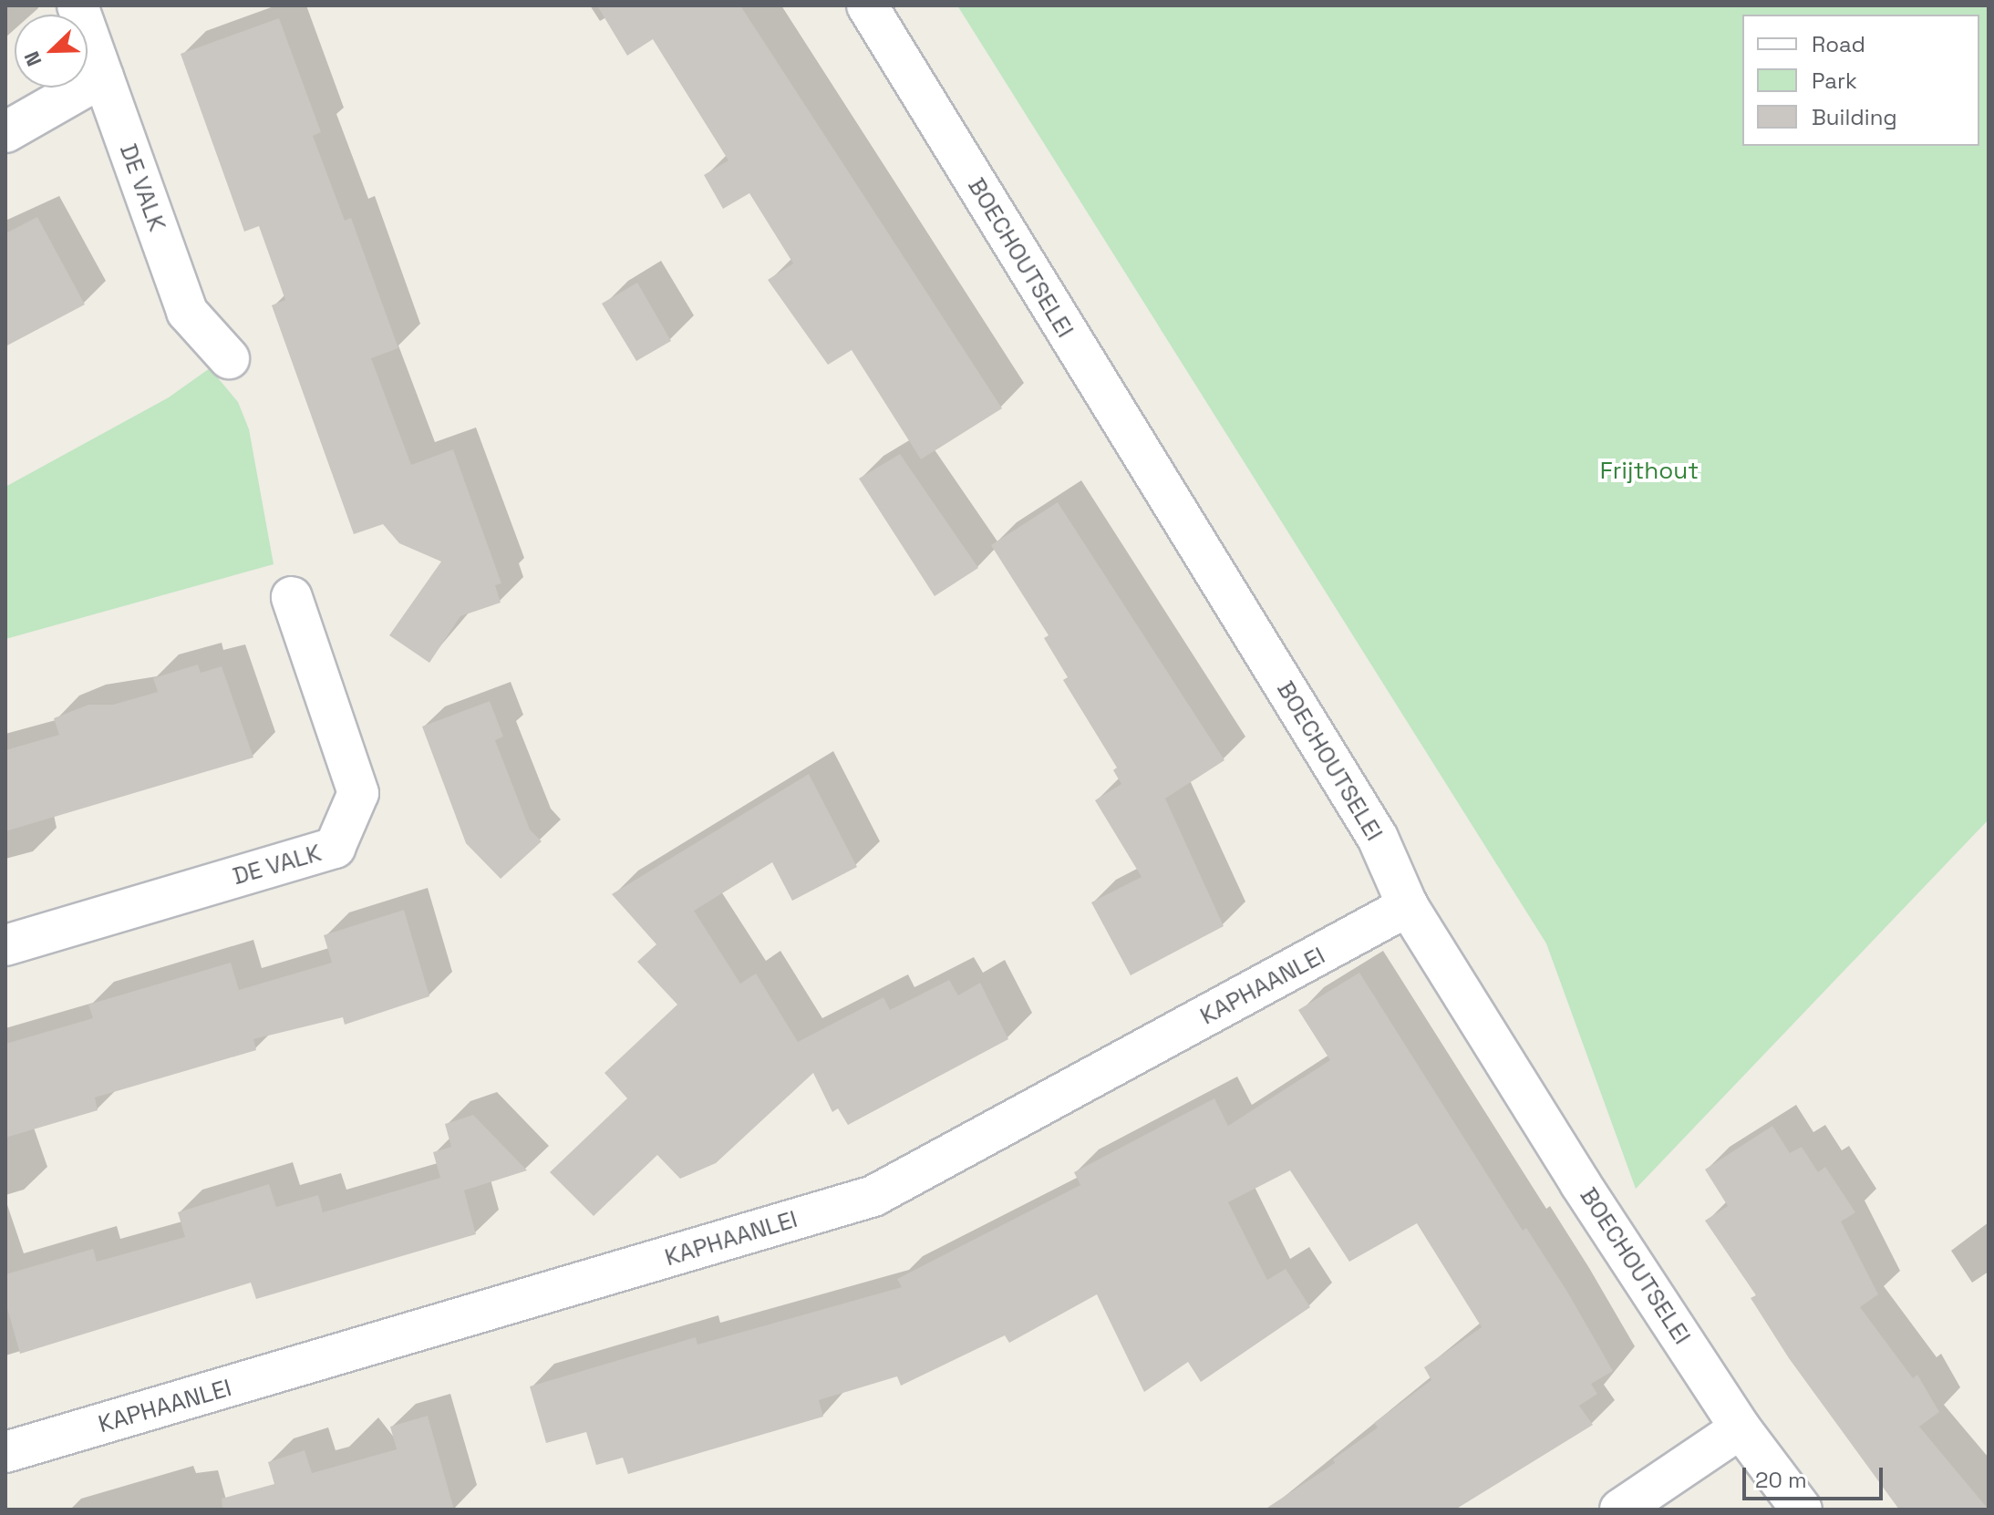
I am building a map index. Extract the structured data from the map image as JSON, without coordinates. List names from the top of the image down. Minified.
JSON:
{"streets":{"street":["DE VALK","BOECHOUTSELEI","KAPHAANLEI"]},"crossings":[["BOECHOUTSELEI","KAPHAANLEI"]],"parks":["Frijthout"],"legend":["Road","Park","Building"],"scale_bar":"20 m","north":"bottom left"}
